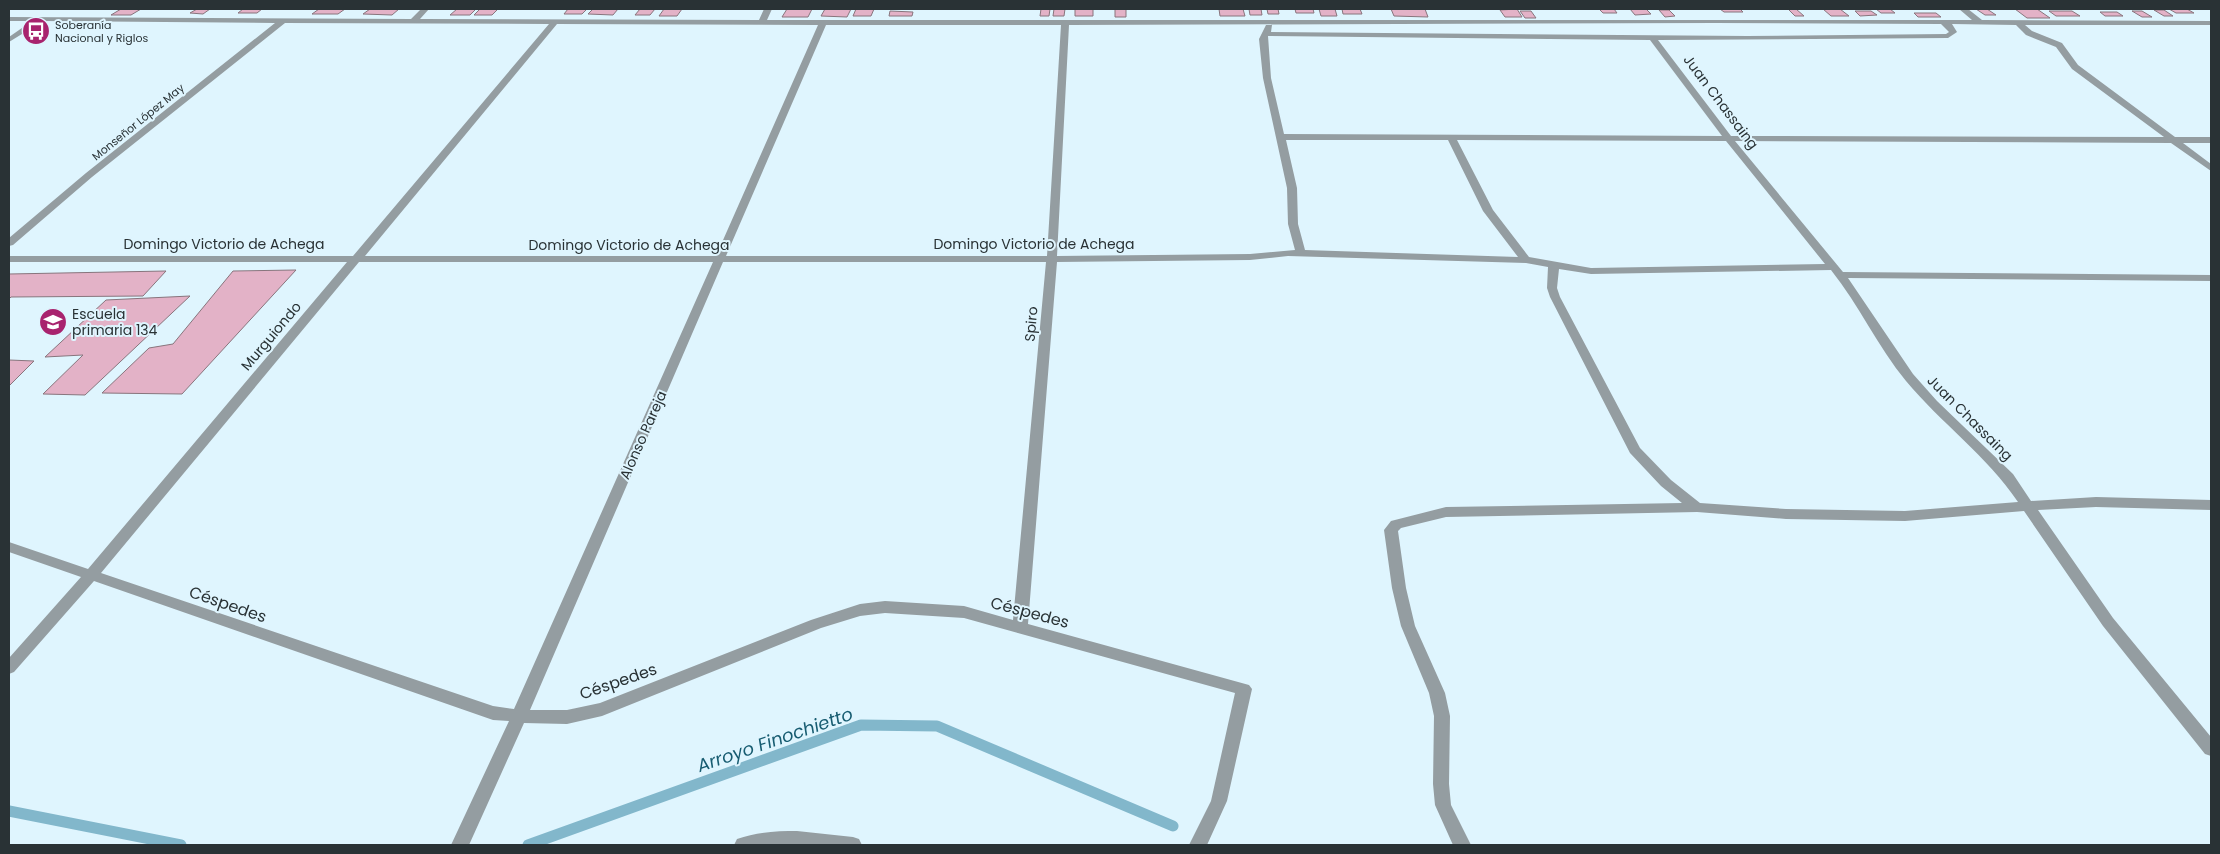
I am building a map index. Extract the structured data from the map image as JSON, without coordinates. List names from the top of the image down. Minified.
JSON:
{"streets":{"street":["Juan Chassaing","Monseñor López May","Domingo Victorio de Achega","Spiro","Murguiondo","Alonso Pareja","Céspedes"]},"crossings":[["Juan Chassaing","Domingo Victorio de Achega"],["Domingo Victorio de Achega","Spiro"],["Domingo Victorio de Achega","Murguiondo"],["Domingo Victorio de Achega","Alonso Pareja"],["Spiro","Céspedes"],["Murguiondo","Céspedes"],["Alonso Pareja","Céspedes"]],"water":["Arroyo Finochietto"],"places":{"bus stop":["Soberanía Nacional y Riglos"],"school or university":["Escuela primaria 134"]}}
